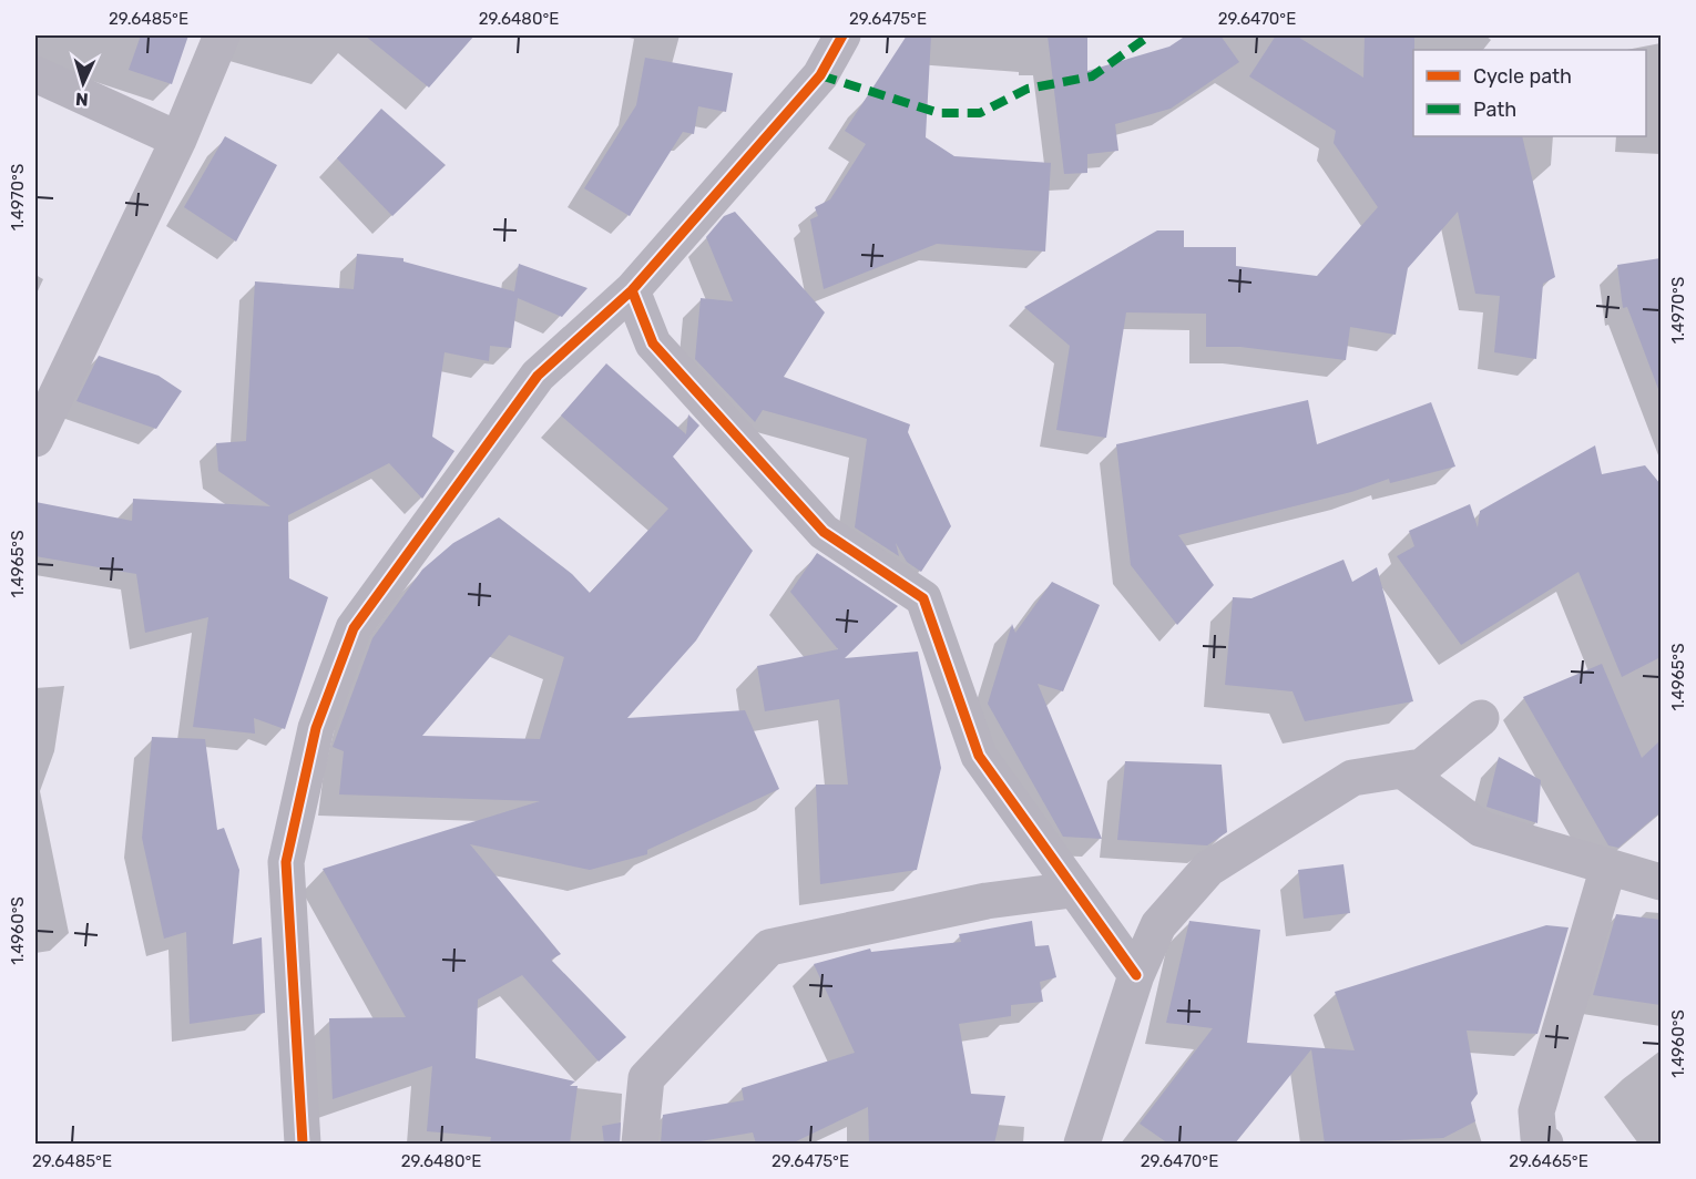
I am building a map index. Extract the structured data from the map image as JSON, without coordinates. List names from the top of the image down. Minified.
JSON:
{"legend":["Cycle path","Path"],"north":"bottom","coordinates":["29.6485°E","29.6480°E","29.6475°E","29.6470°E","1.4970°S","1.4965°S","1.4960°S","29.6465°E"]}
